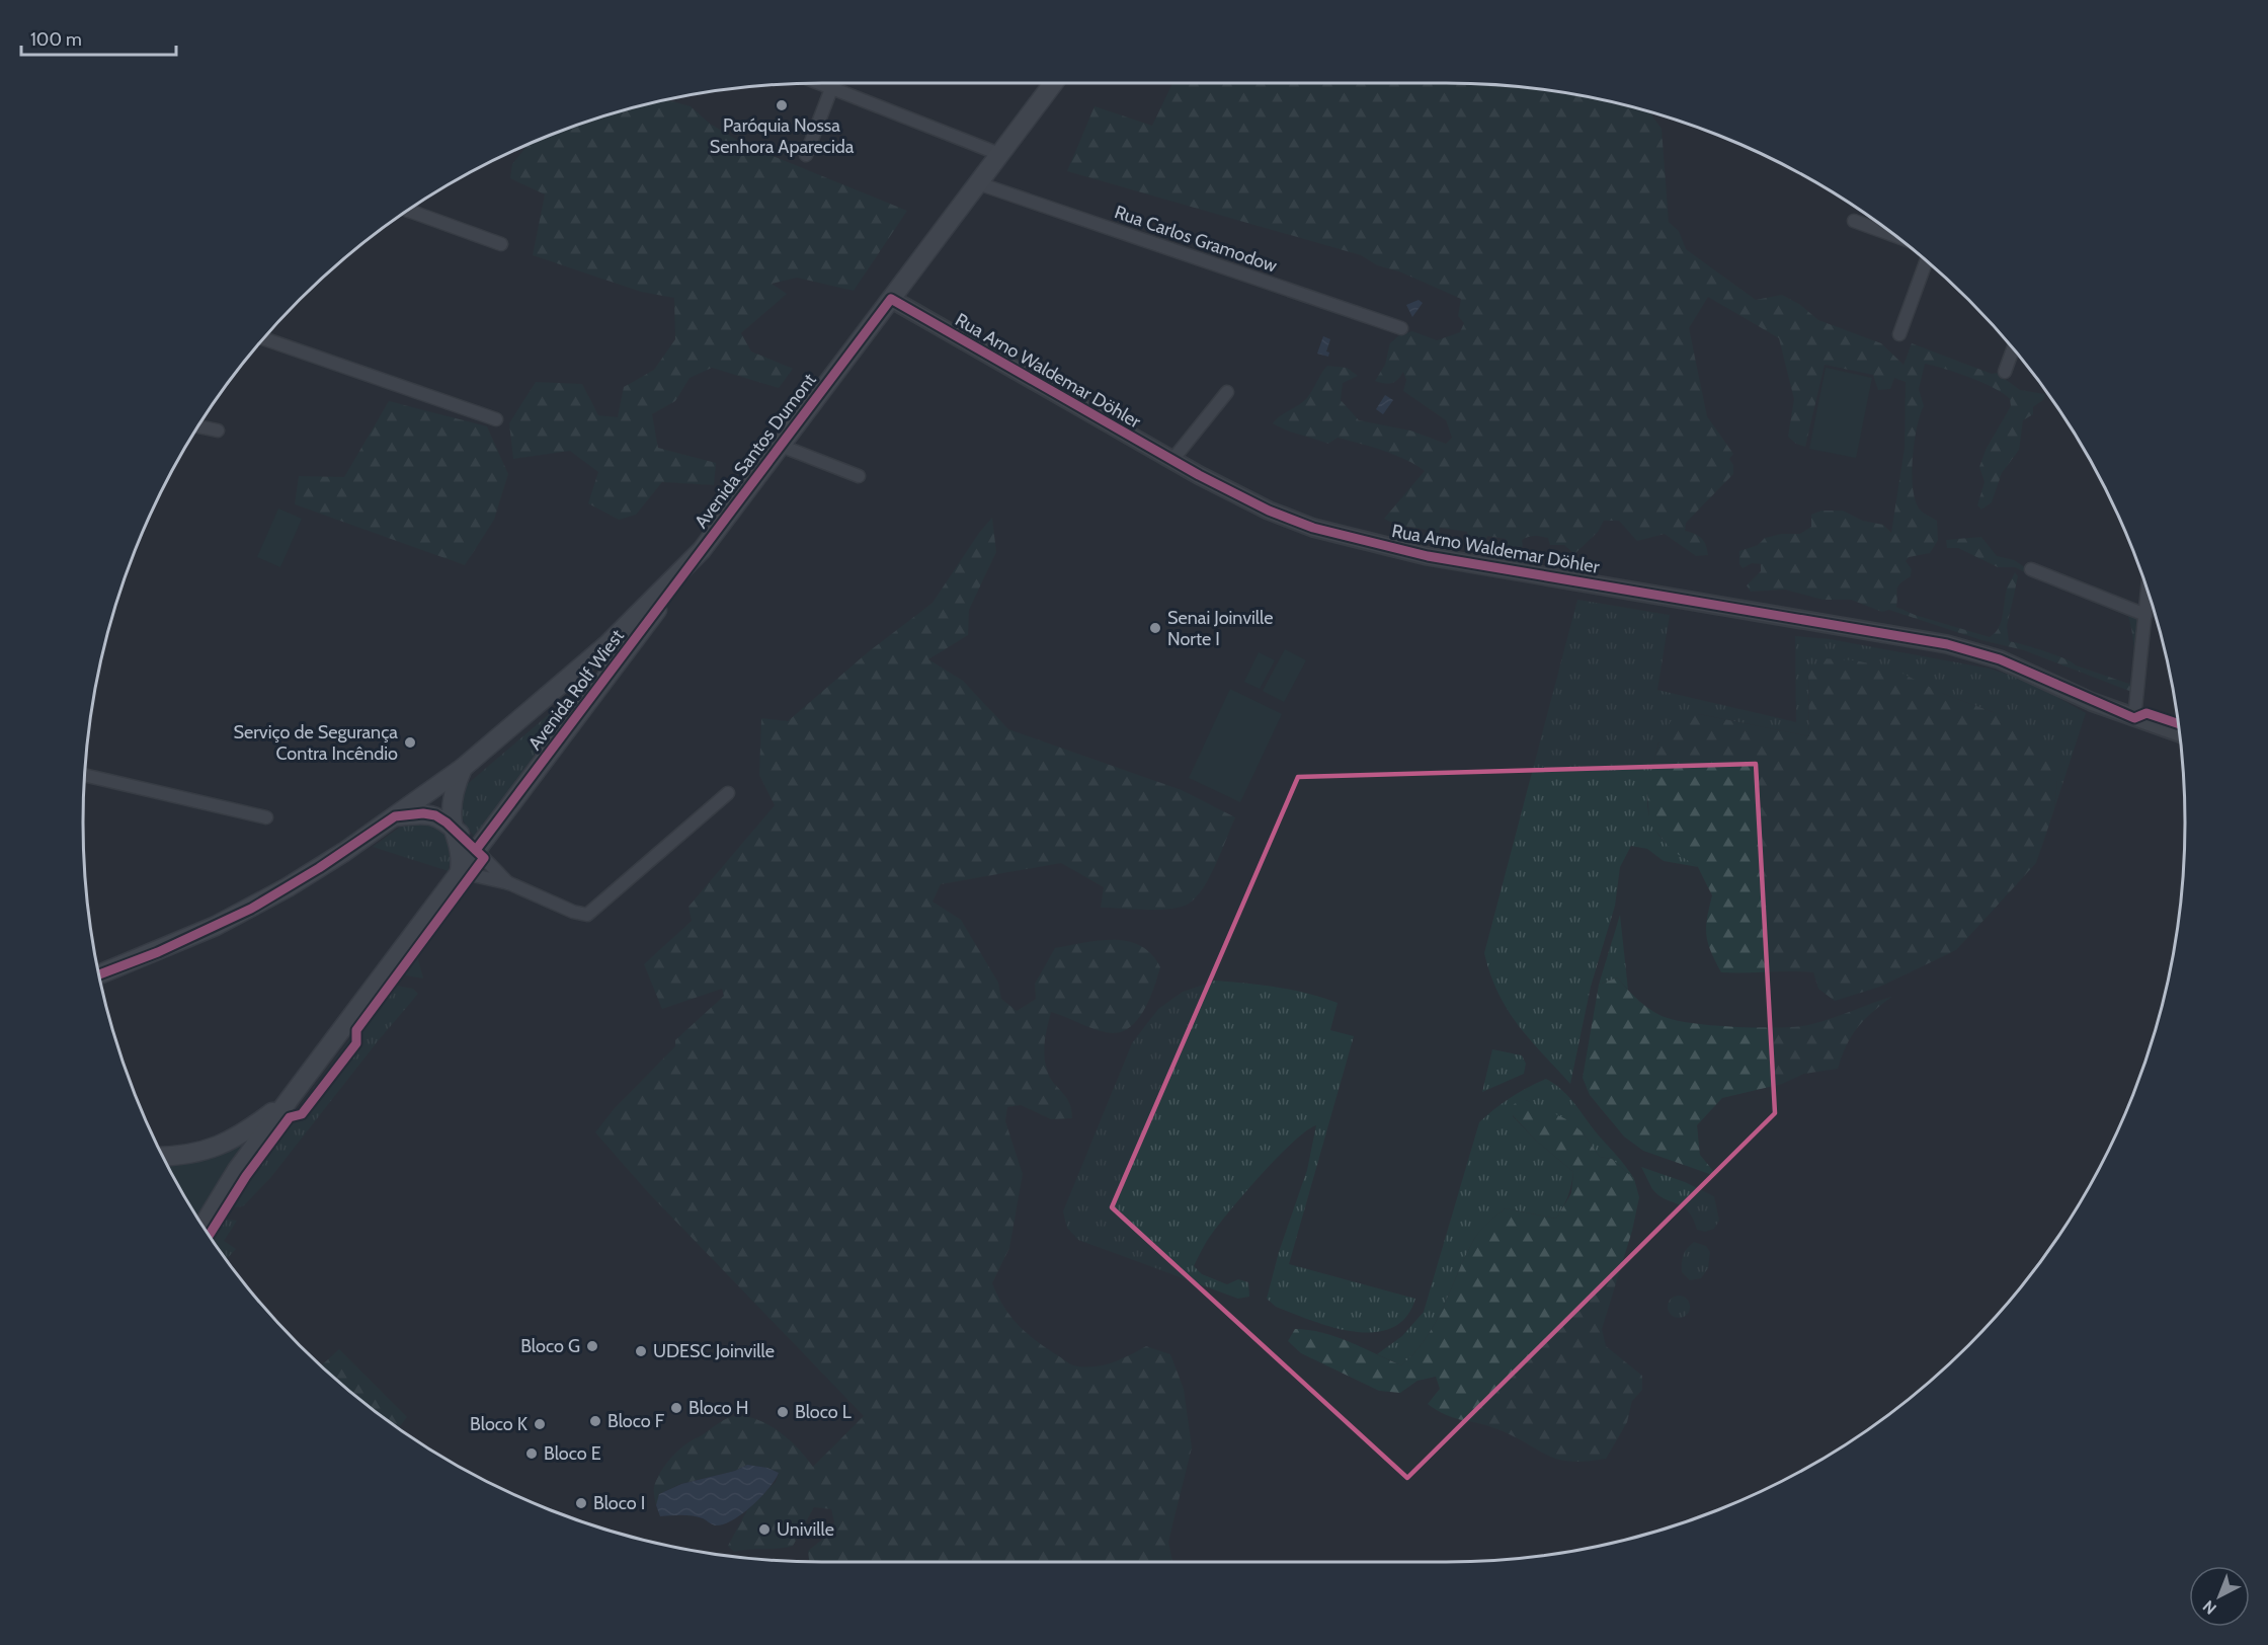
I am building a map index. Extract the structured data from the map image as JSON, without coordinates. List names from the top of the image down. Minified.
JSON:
{"streets":{"main road":["Rua Arno Waldemar Döhler","Avenida Santos Dumont","Avenida Rolf Wiest"],"street":["Rua Carlos Gramodow"]},"crossings":[["Rua Carlos Gramodow","Avenida Santos Dumont"],["Rua Arno Waldemar Döhler","Avenida Santos Dumont"],["Avenida Santos Dumont","Avenida Rolf Wiest"]],"places":["Paróquia Nossa Senhora Aparecida","Senai Joinville Norte I","Serviço de Segurança Contra Incêndio","Bloco G","UDESC Joinville","Bloco H","Bloco L","Bloco F","Bloco K","Bloco E","Bloco I","Univille"],"scale_bar":"100 m","north":"bottom left"}
